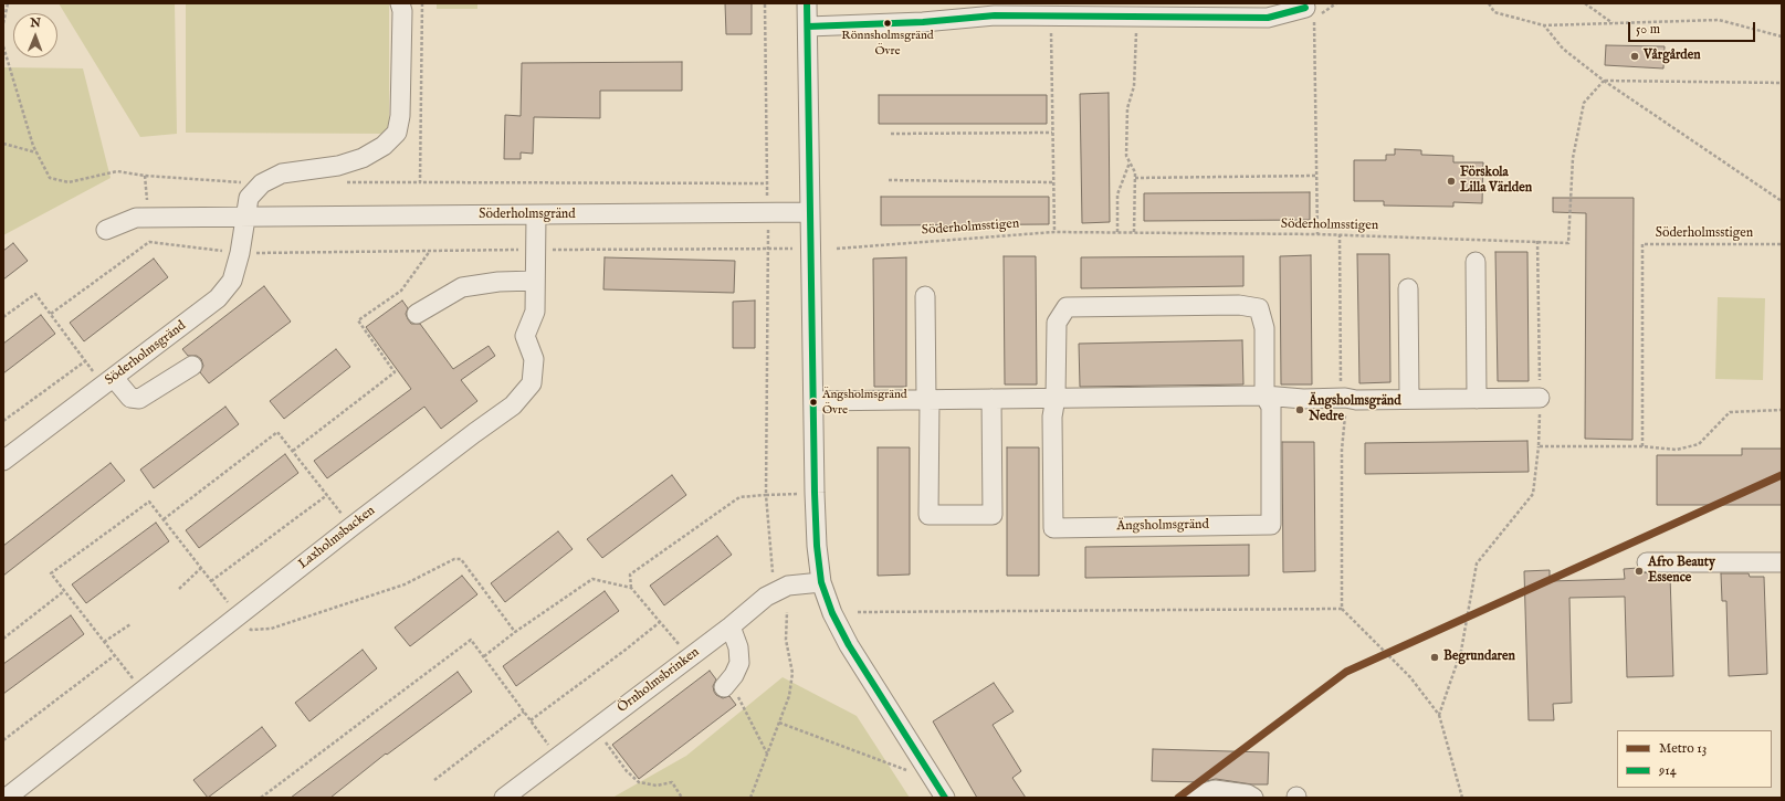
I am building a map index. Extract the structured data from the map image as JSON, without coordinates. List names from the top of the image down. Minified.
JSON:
{"streets":{"street":["Söderholmsgränd","Ängsholmsgränd","Laxholmsbacken","Örnholmsbrinken"],"path":["Söderholmsstigen"]},"crossings":[["Söderholmsgränd","Laxholmsbacken"]],"places":["Rönnsholmsgränd Övre","Vårgården","Förskola Lilla Världen","Ängsholmsgränd Övre","Ängsholmsgränd Nedre","Afro Beauty Essence","Begrundaren"],"lines":["transit line 914","metro line 13"],"legend":["Metro 13","914"],"scale_bar":"50 m","north":"top"}
